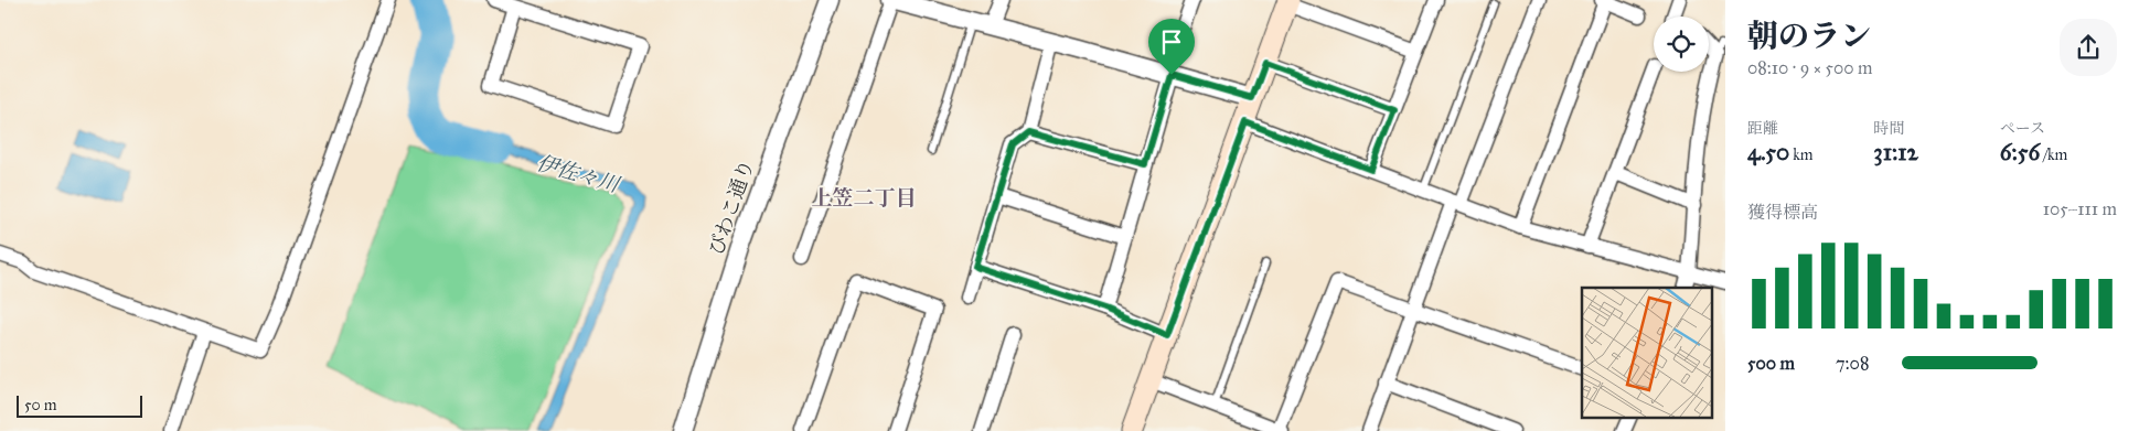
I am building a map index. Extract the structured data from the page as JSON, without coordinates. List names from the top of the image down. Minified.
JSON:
{"streets":{"street":["びわこ通り"]},"districts":["上笠二丁目"],"water":["伊佐々川"],"scale_bar":"50 m","page":{"heading":["朝のラン","08:10 · 9 × 500 m"],"stats":[["距離","4.50 km"],["時間","31:12"],["ペース","6:56 /km"]],"chart":["獲得標高","105–111 m"],"list":[{"name":"500 m","note":"7:08"}],"scale":"50 m"}}
